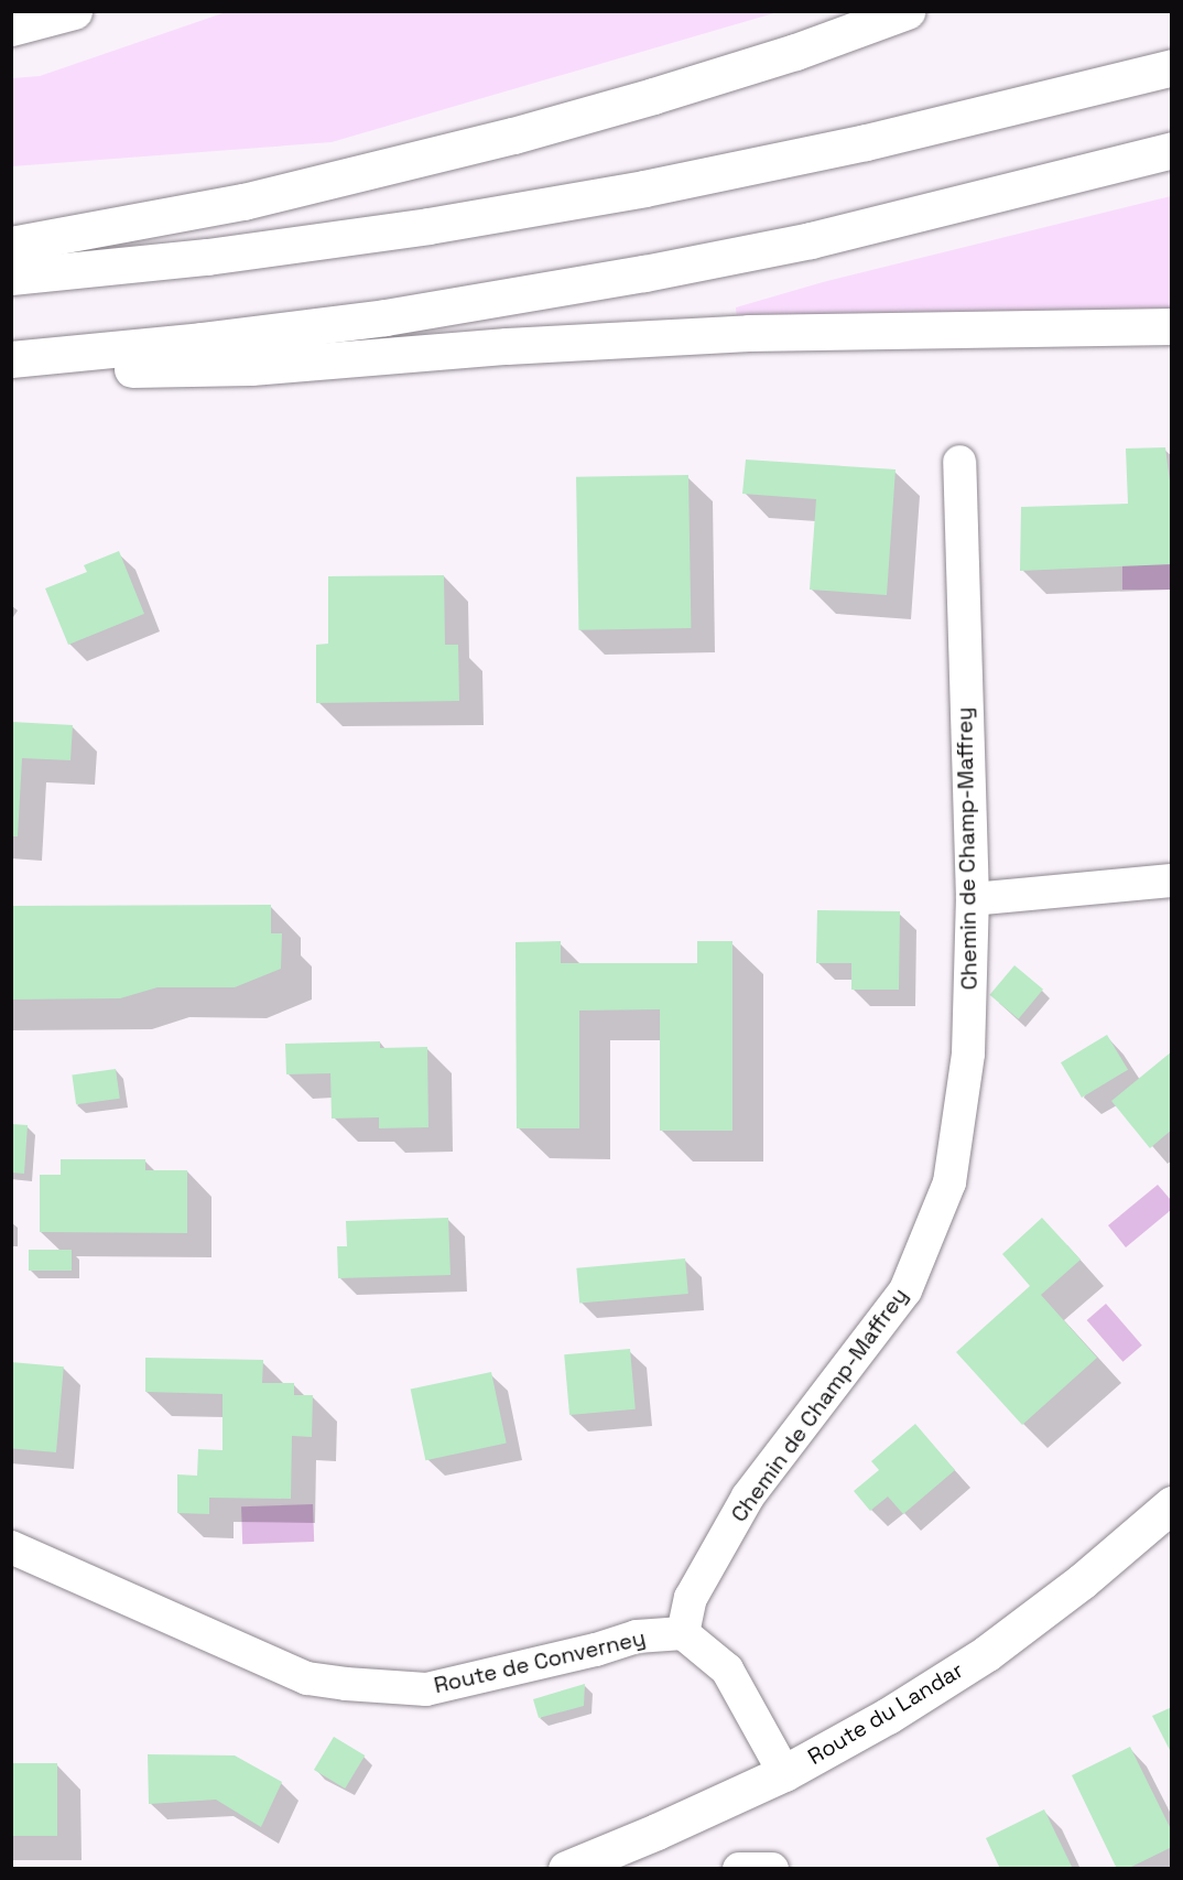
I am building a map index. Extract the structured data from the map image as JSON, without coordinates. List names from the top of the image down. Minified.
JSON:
{"streets":{"main road":["Route du Landar"],"street":["Chemin de Champ-Maffrey","Route de Converney"]},"crossings":[["Chemin de Champ-Maffrey","Route de Converney"]]}
